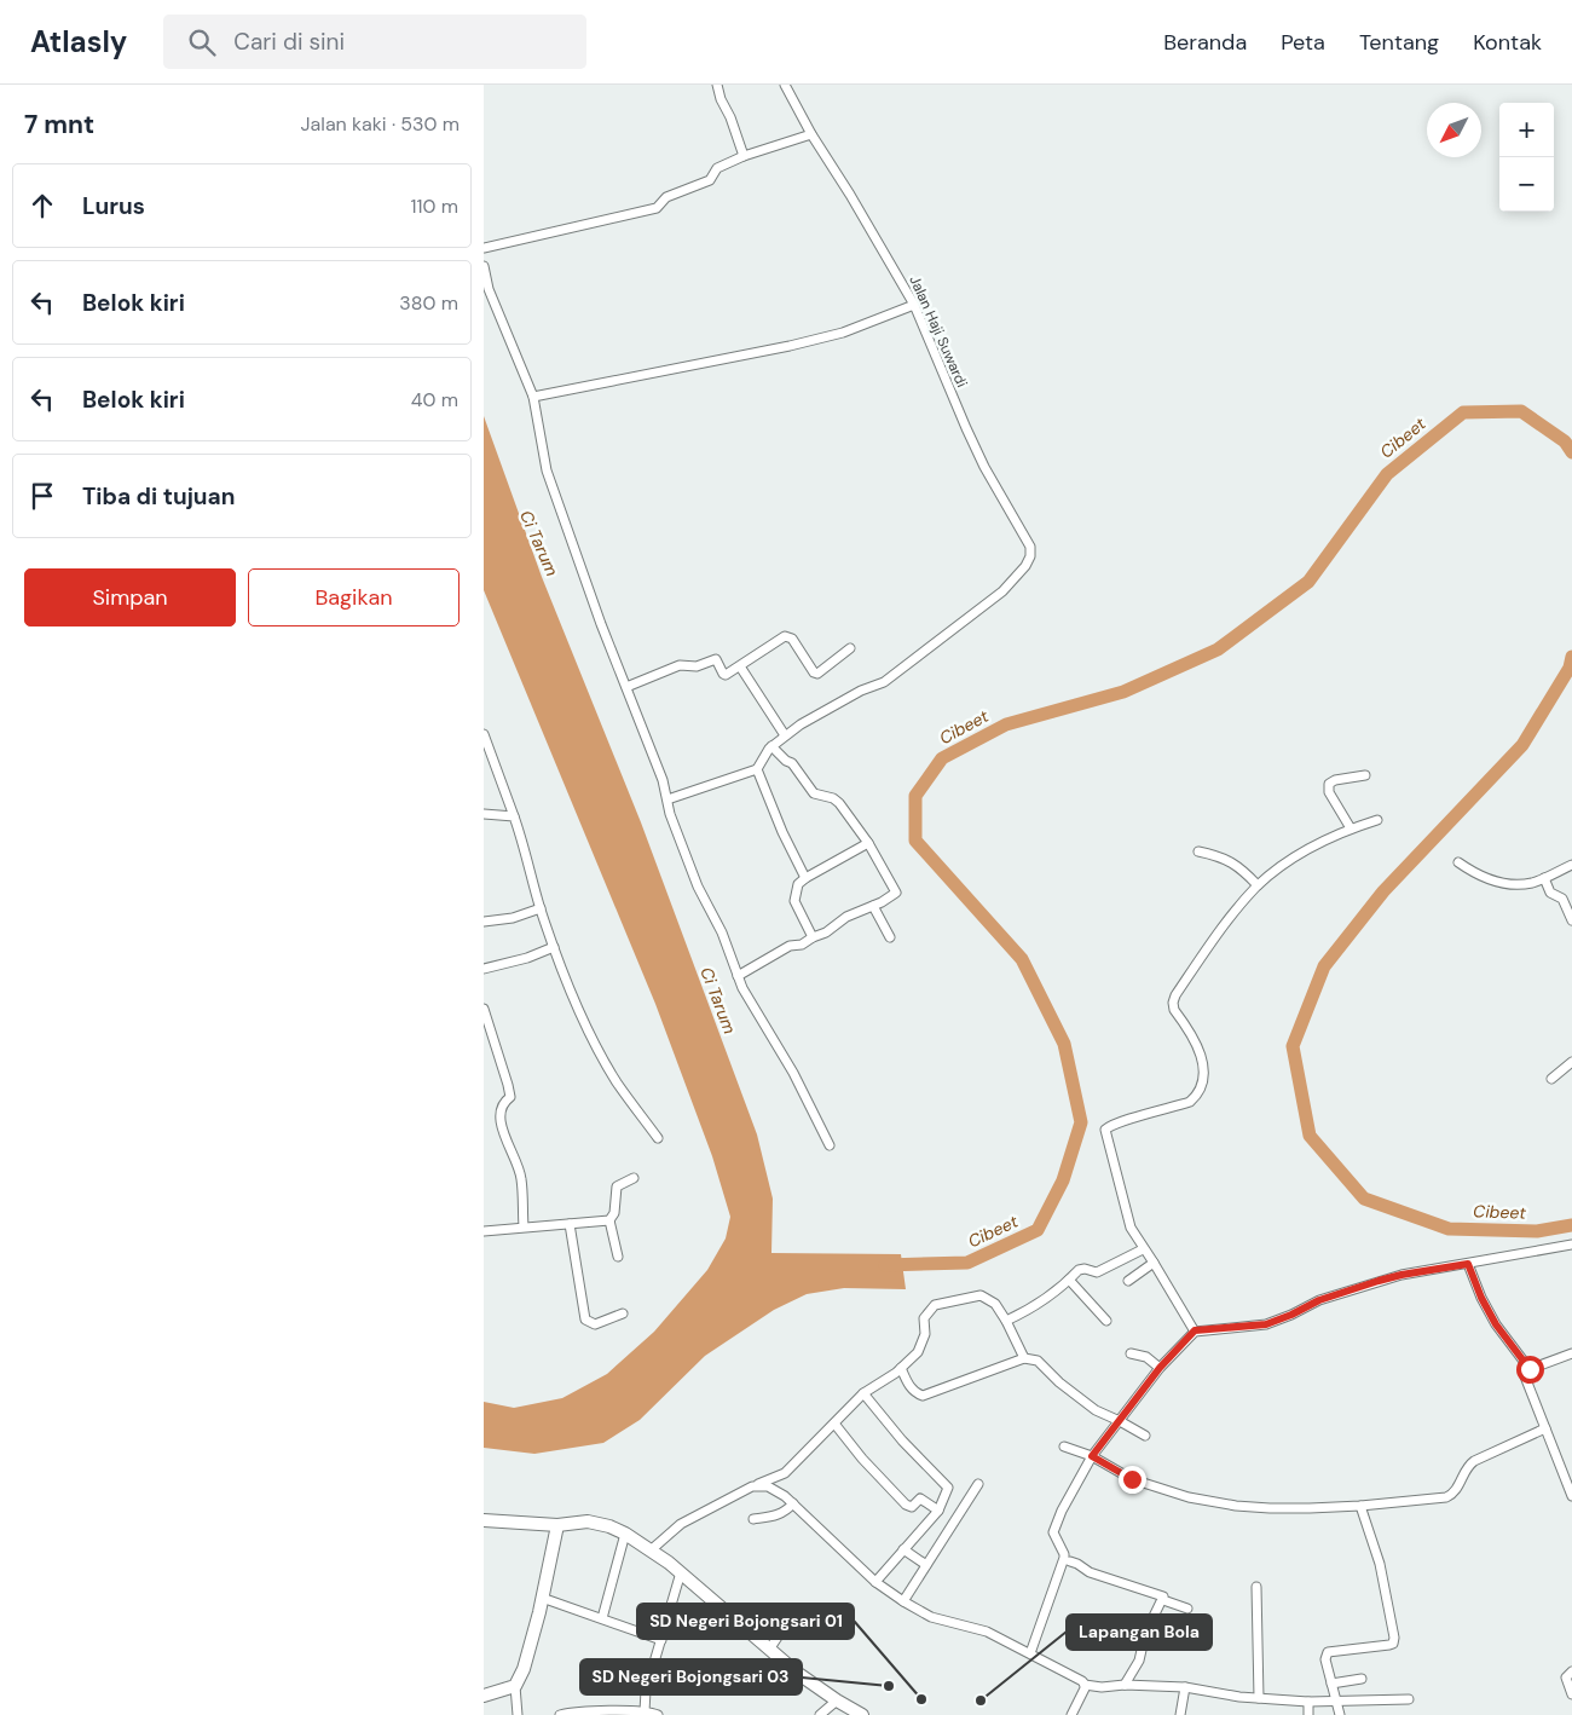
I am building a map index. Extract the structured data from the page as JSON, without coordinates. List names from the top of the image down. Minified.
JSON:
{"streets":{"street":["Jalan Haji Suwardi"]},"water":["Cibeet","Ci Tarum"],"places":["SD Negeri Bojongsari 03","SD Negeri Bojongsari 01","Lapangan Bola"],"north":"bottom left","page":{"header":"Atlasly","search":"Cari di sini","nav":["Beranda","Peta","Tentang","Kontak"],"heading":["7 mnt","Jalan kaki · 530 m"],"map_buttons":["+","−"],"list":[["Lurus","110 m"],["Belok kiri","380 m"],["Belok kiri","40 m"],"Tiba di tujuan"],"buttons":["Simpan","Bagikan"]}}
